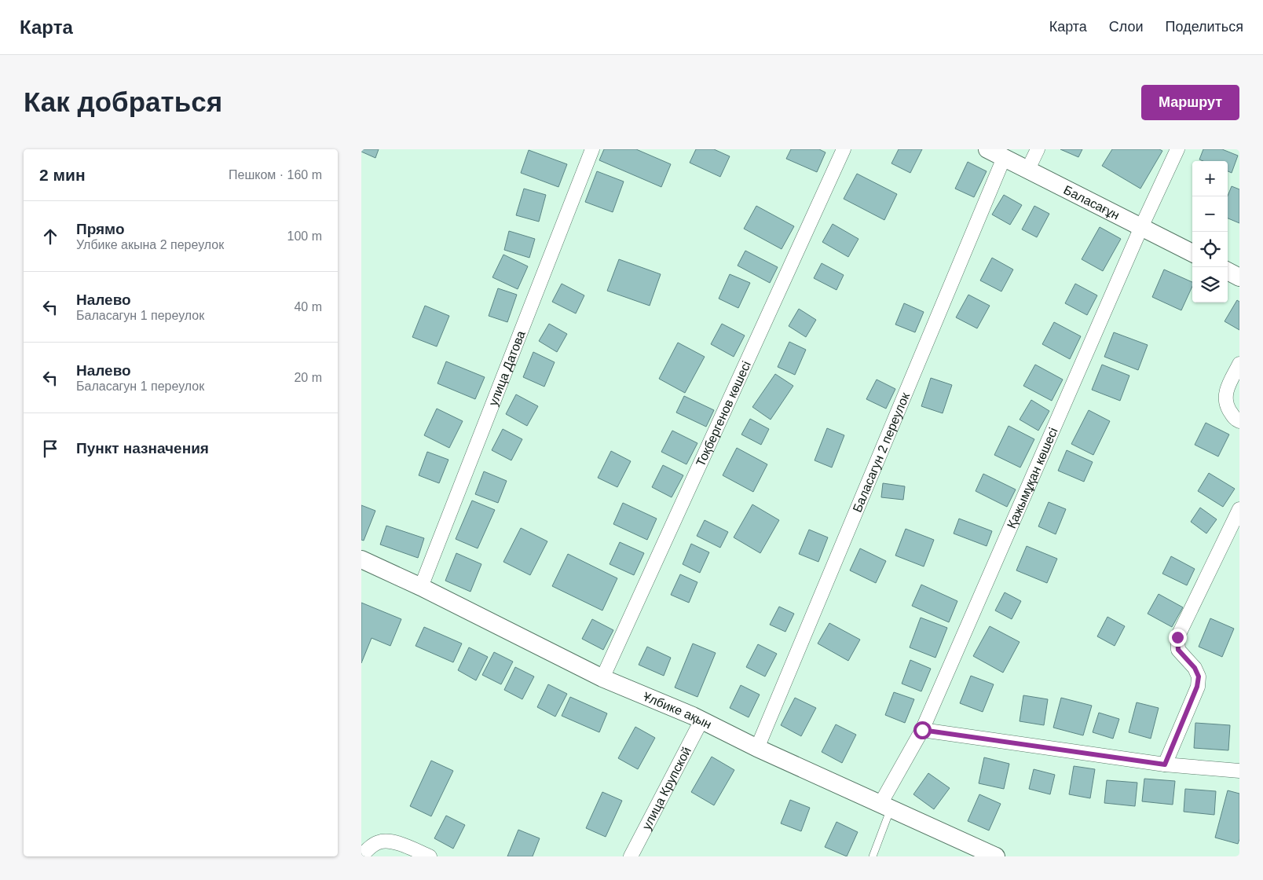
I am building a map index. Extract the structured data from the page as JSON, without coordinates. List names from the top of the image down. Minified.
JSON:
{"streets":{"street":["Баласағұн","улица Датова","Тоқбергенов көшесі","Баласагун 2 переулок","Қажымұқан көшесі","Ұлбике ақын","улица Крупской"]},"crossings":[["Баласағұн","Баласагун 2 переулок"],["Баласағұн","Қажымұқан көшесі"],["улица Датова","Ұлбике ақын"],["Тоқбергенов көшесі","Ұлбике ақын"],["Баласагун 2 переулок","Ұлбике ақын"],["Қажымұқан көшесі","Ұлбике ақын"],["Ұлбике ақын","улица Крупской"]],"page":{"header":"Карта","nav":["Карта","Слои","Поделиться"],"buttons":"Маршрут","title":"Как добраться","heading":["2 мин","Пешком · 160 m"],"map_buttons":["+","−"],"list":[["Прямо","Улбике акына 2 переулок","100 m"],["Налево","Баласагун 1 переулок","40 m"],["Налево","Баласагун 1 переулок","20 m"],"Пункт назначения"]}}
